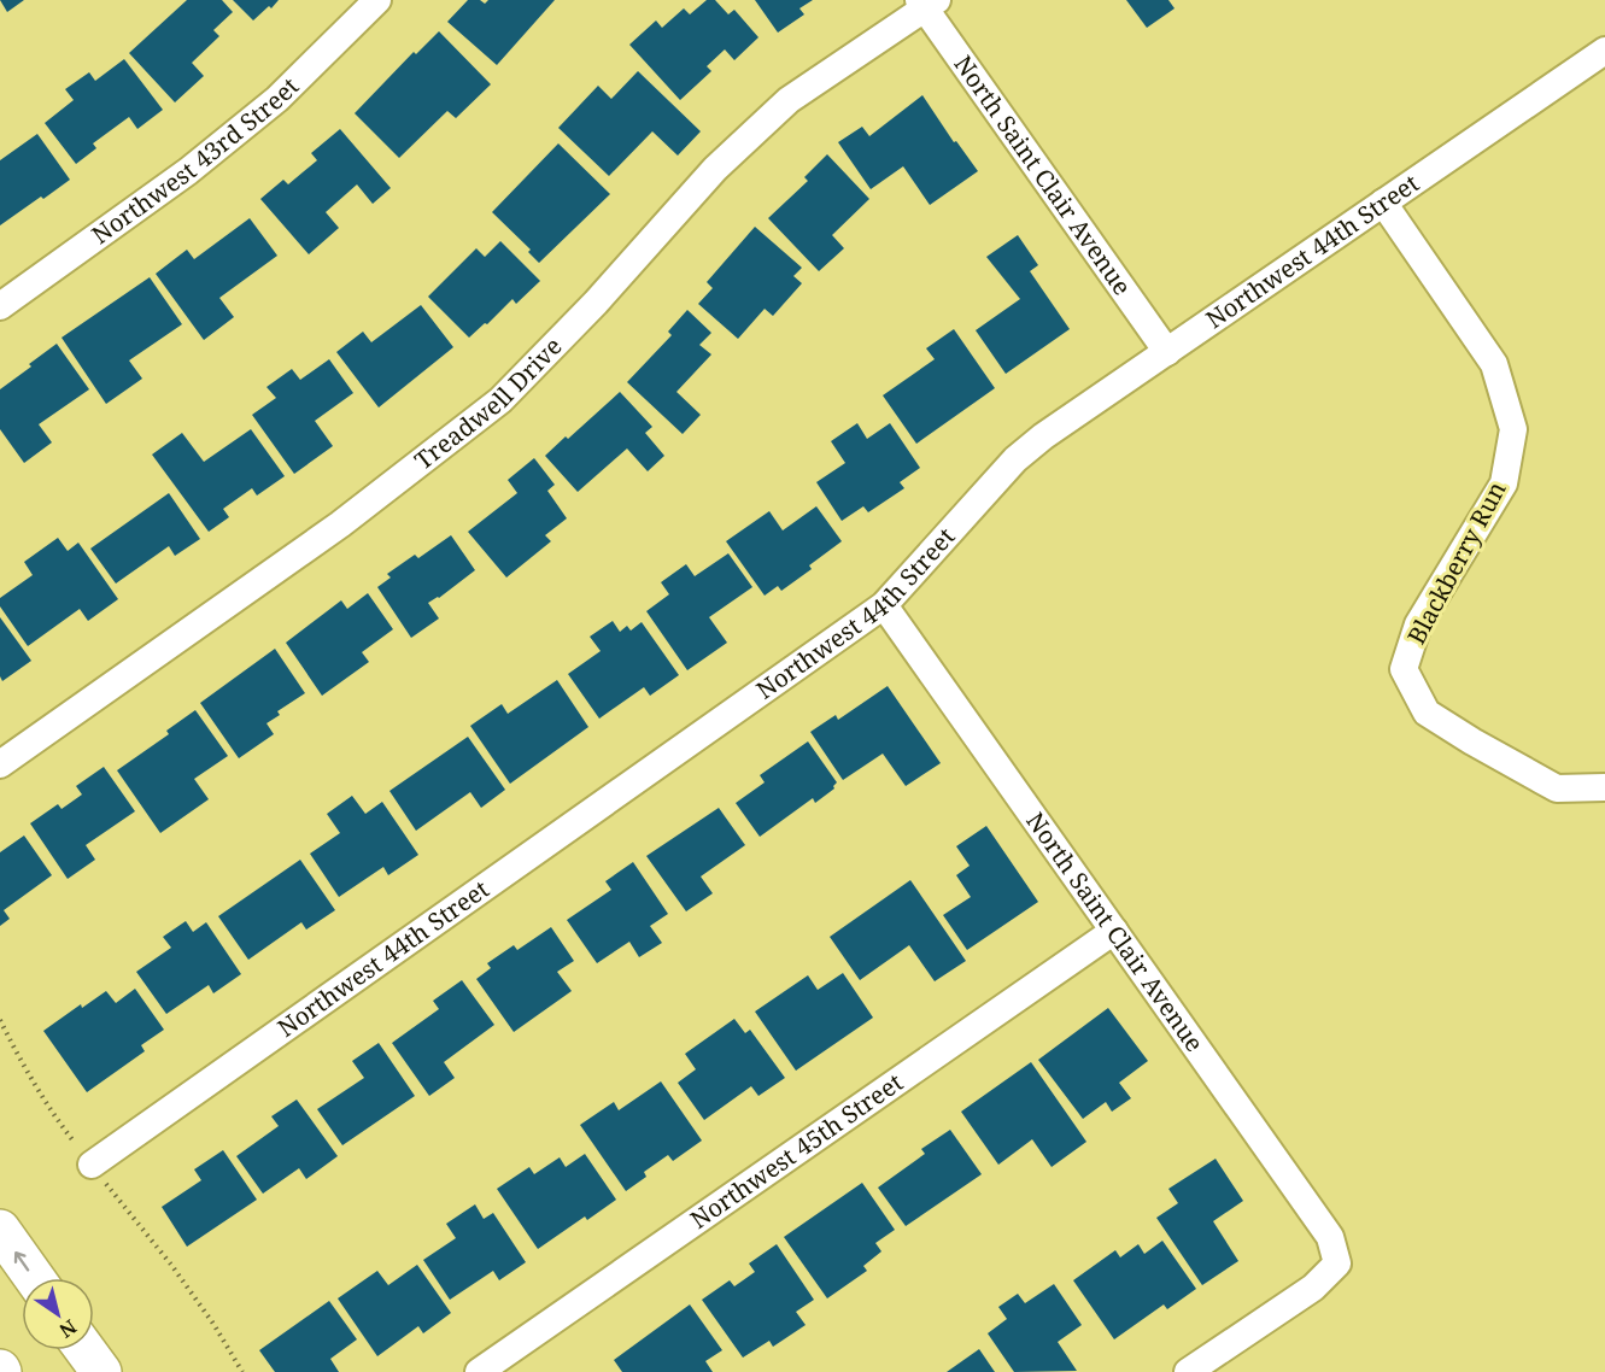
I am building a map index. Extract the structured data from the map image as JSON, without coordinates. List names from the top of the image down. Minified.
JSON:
{"streets":{"street":["Northwest 43rd Street","North Saint Clair Avenue","Northwest 44th Street","Treadwell Drive","Blackberry Run","Northwest 45th Street"]},"crossings":[["North Saint Clair Avenue","Northwest 44th Street"],["North Saint Clair Avenue","Treadwell Drive"],["North Saint Clair Avenue","Northwest 45th Street"],["Northwest 44th Street","Blackberry Run"]],"north":"bottom right"}
